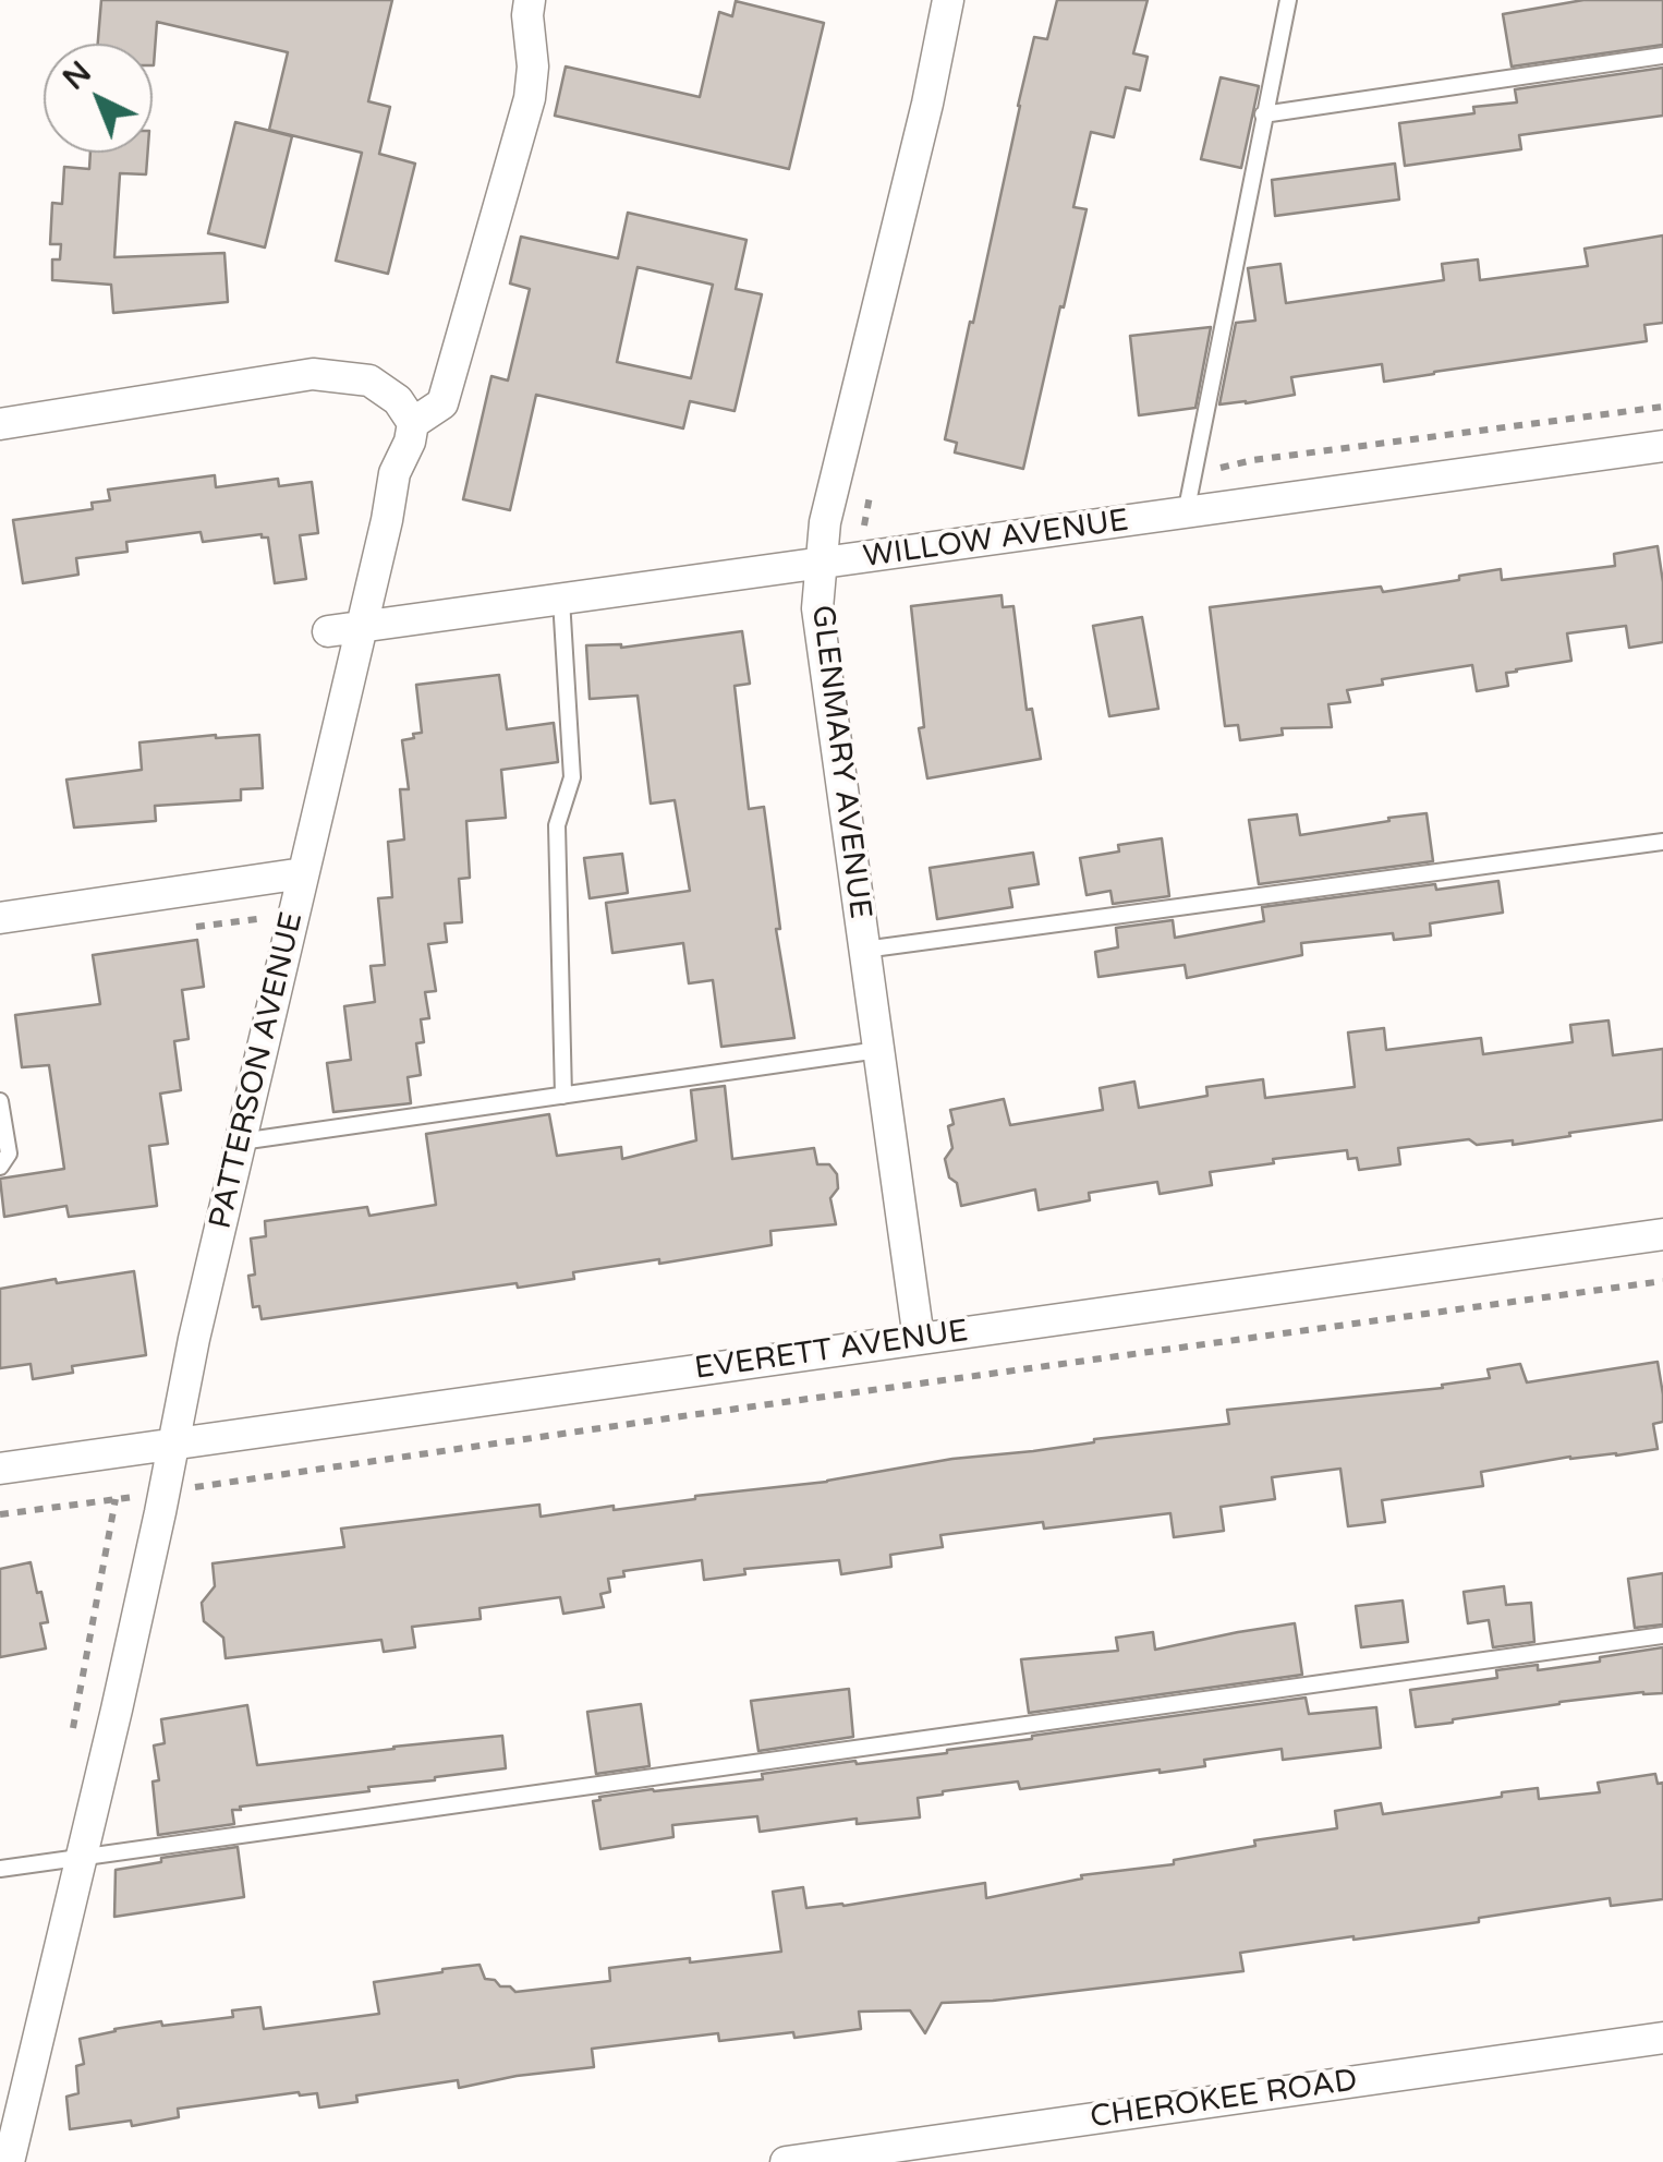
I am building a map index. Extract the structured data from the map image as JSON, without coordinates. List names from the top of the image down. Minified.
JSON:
{"streets":{"street":["WILLOW AVENUE","GLENMARY AVENUE","PATTERSON AVENUE","EVERETT AVENUE","CHEROKEE ROAD"]},"crossings":[["WILLOW AVENUE","GLENMARY AVENUE"],["WILLOW AVENUE","PATTERSON AVENUE"],["GLENMARY AVENUE","EVERETT AVENUE"],["PATTERSON AVENUE","EVERETT AVENUE"]],"north":"top left"}
